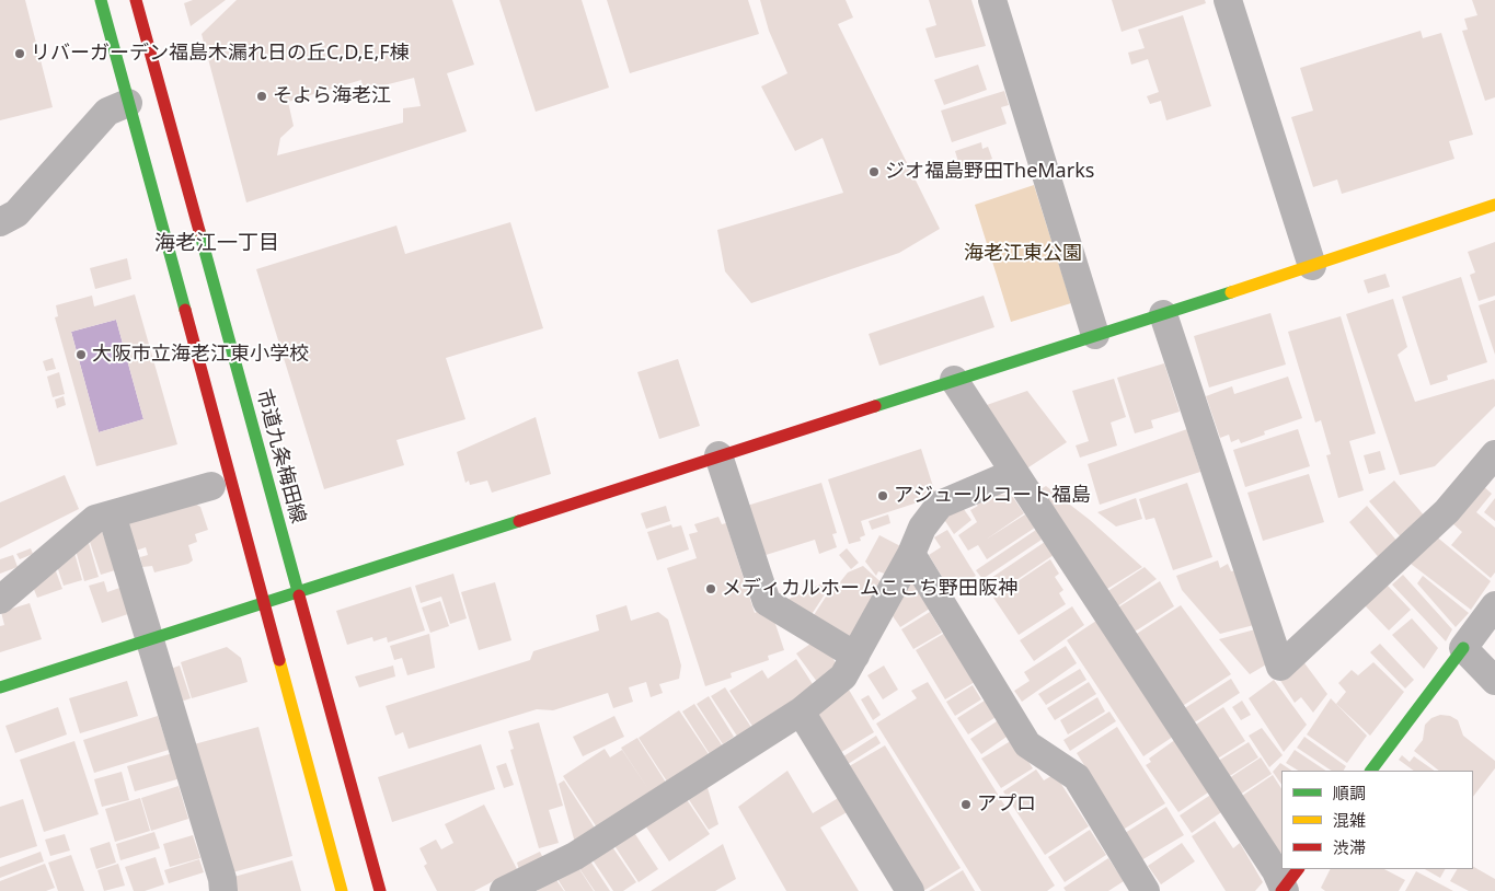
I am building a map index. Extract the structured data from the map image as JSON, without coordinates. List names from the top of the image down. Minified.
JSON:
{"streets":{"main road":["市道九条梅田線"]},"districts":["海老江一丁目"],"parks":["海老江東公園"],"places":["リバーガーデン福島木漏れ日の丘C,D,E,F棟","そよら海老江","ジオ福島野田TheMarks","大阪市立海老江東小学校","アジュールコート福島","メディカルホームここち野田阪神","アプロ"],"legend":["順調","混雑","渋滞"]}
